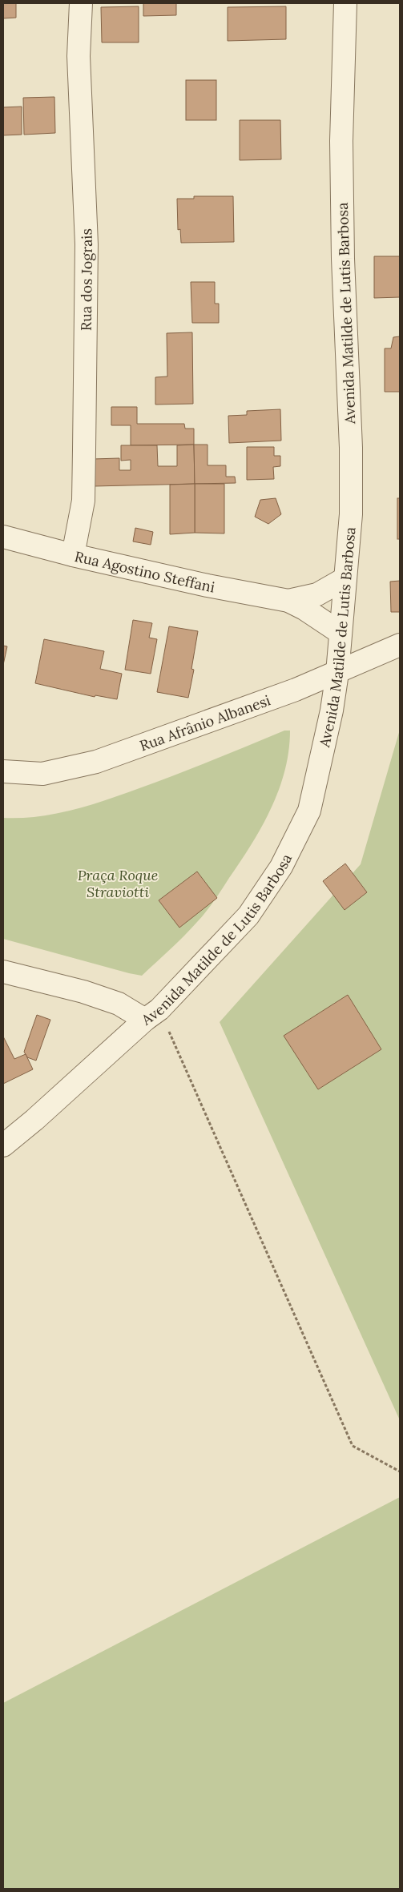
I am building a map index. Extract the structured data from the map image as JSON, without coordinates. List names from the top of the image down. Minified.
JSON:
{"streets":{"street":["Rua dos Jograis","Avenida Matilde de Lutis Barbosa","Rua Agostino Steffani","Rua Afrânio Albanesi"]},"crossings":[["Rua dos Jograis","Rua Agostino Steffani"],["Avenida Matilde de Lutis Barbosa","Rua Agostino Steffani"],["Avenida Matilde de Lutis Barbosa","Rua Afrânio Albanesi"]],"parks":["Praça Roque Straviotti"]}
